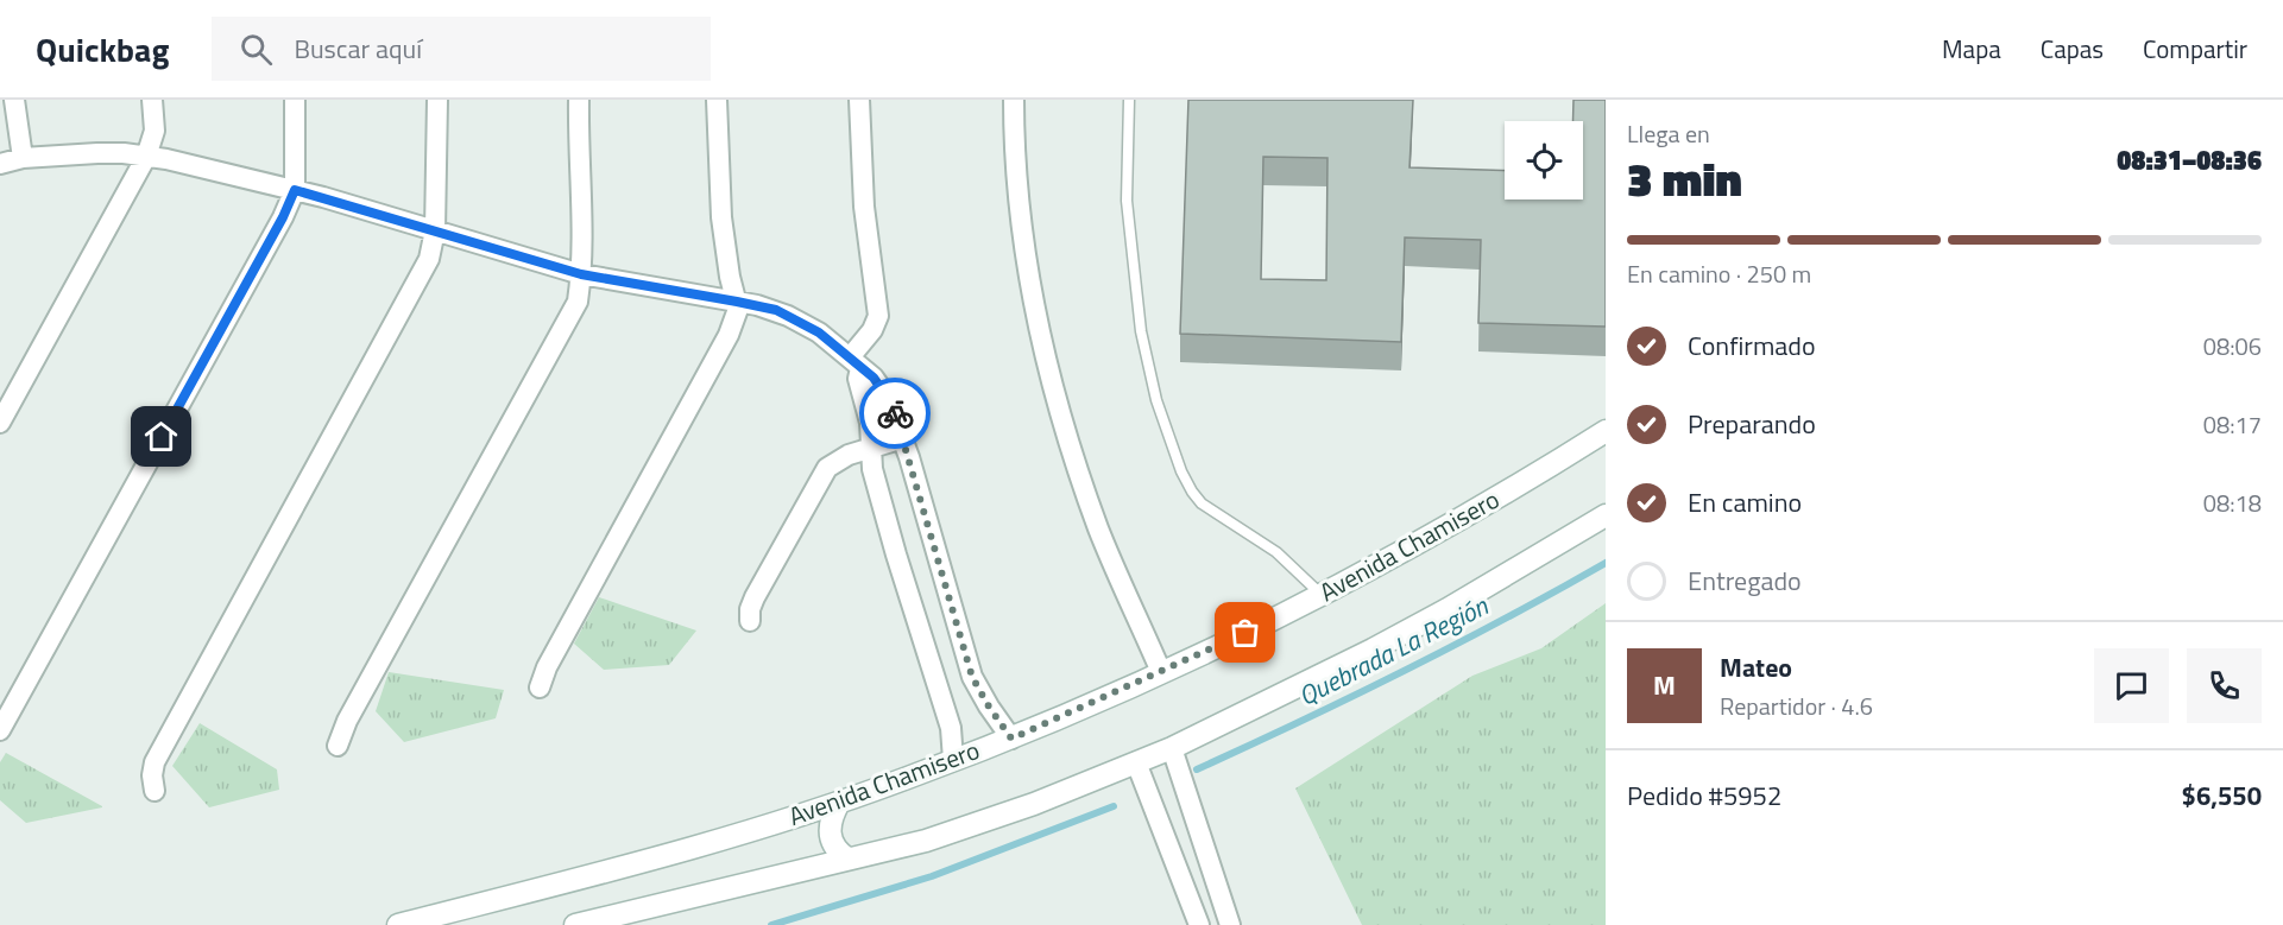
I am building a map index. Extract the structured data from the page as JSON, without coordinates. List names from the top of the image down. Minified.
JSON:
{"streets":{"street":["Avenida Chamisero"]},"water":["Quebrada La Región"],"page":{"header":"Quickbag","search":"Buscar aquí","nav":["Mapa","Capas","Compartir"],"heading":["3 min","Llega en","08:31–08:36"],"panel":["Mateo","Repartidor · 4.6","Pedido #5952","$6,550"],"bar":"En camino · 250 m","list":[["Confirmado","08:06"],["Preparando","08:17"],["En camino","08:18"],"Entregado"],"round":"M"}}
